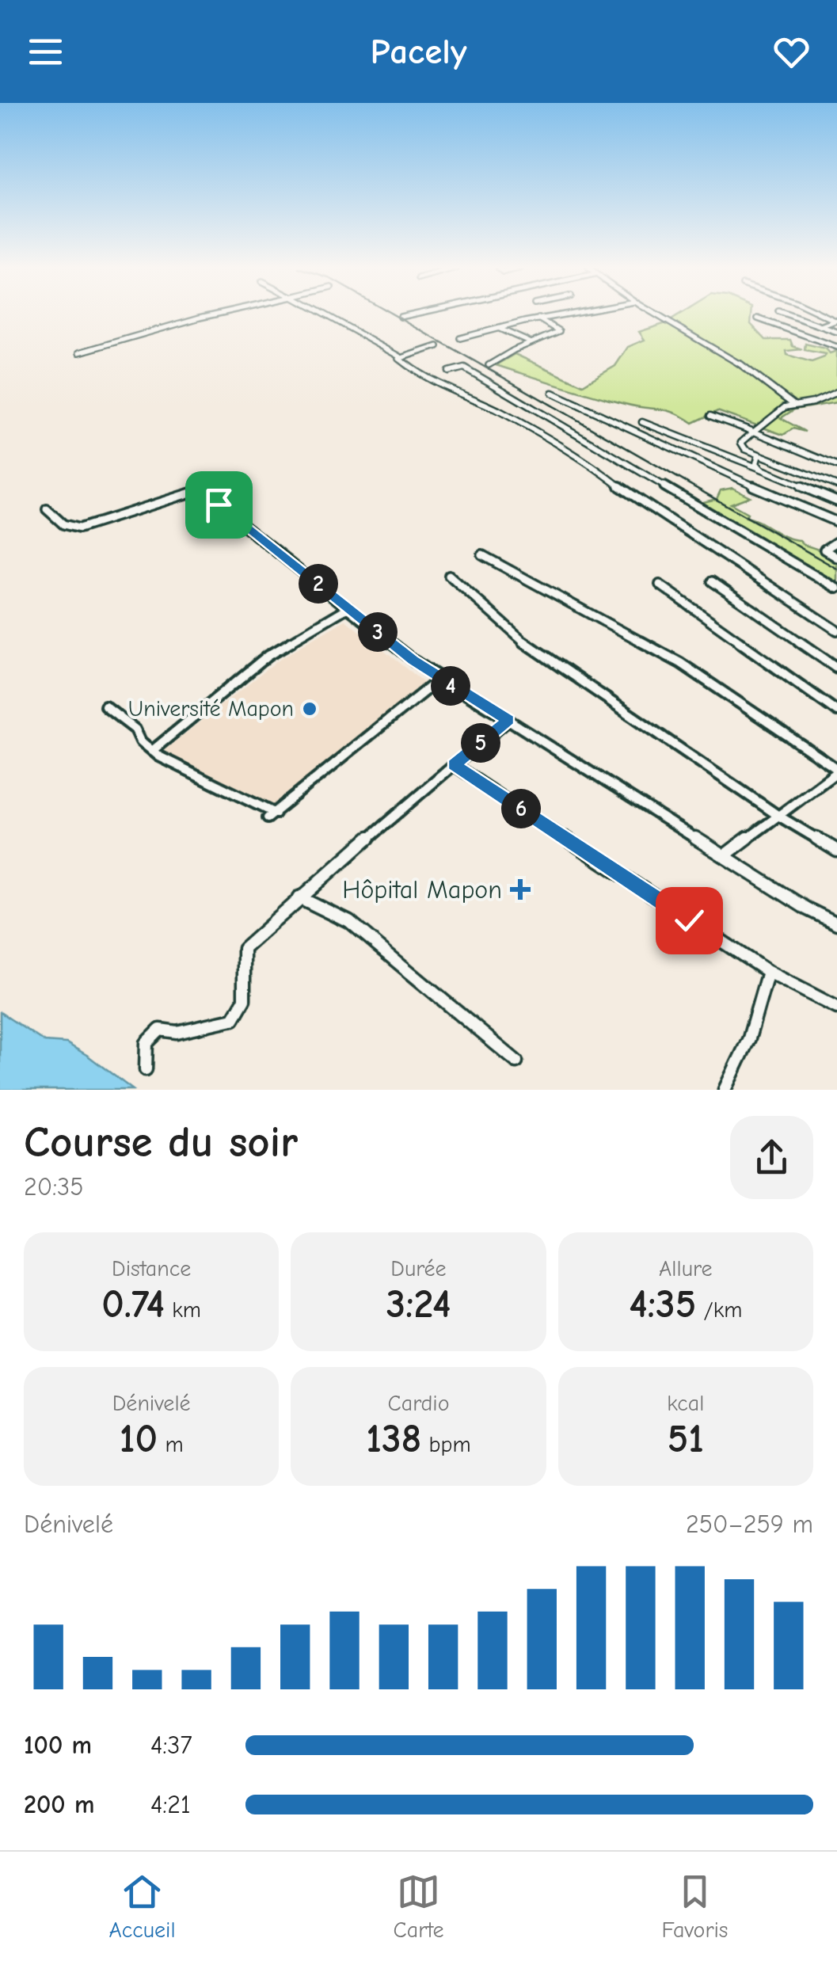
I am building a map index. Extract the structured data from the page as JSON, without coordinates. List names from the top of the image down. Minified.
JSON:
{"places":{"other":["Université Mapon"],"health":["Hôpital Mapon"]},"page":{"header":"Pacely","pins":["2","3","4","5","6"],"heading":["Course du soir","20:35"],"stats":[["Distance","0.74 km"],["Durée","3:24"],["Allure","4:35 /km"],["Dénivelé","10 m"],["Cardio","138 bpm"],["kcal","51"]],"chart":["Dénivelé","250–259 m"],"list":[{"name":"100 m","note":"4:37"},{"name":"200 m","note":"4:21"}],"tabs":["Accueil","Carte","Favoris"]}}
